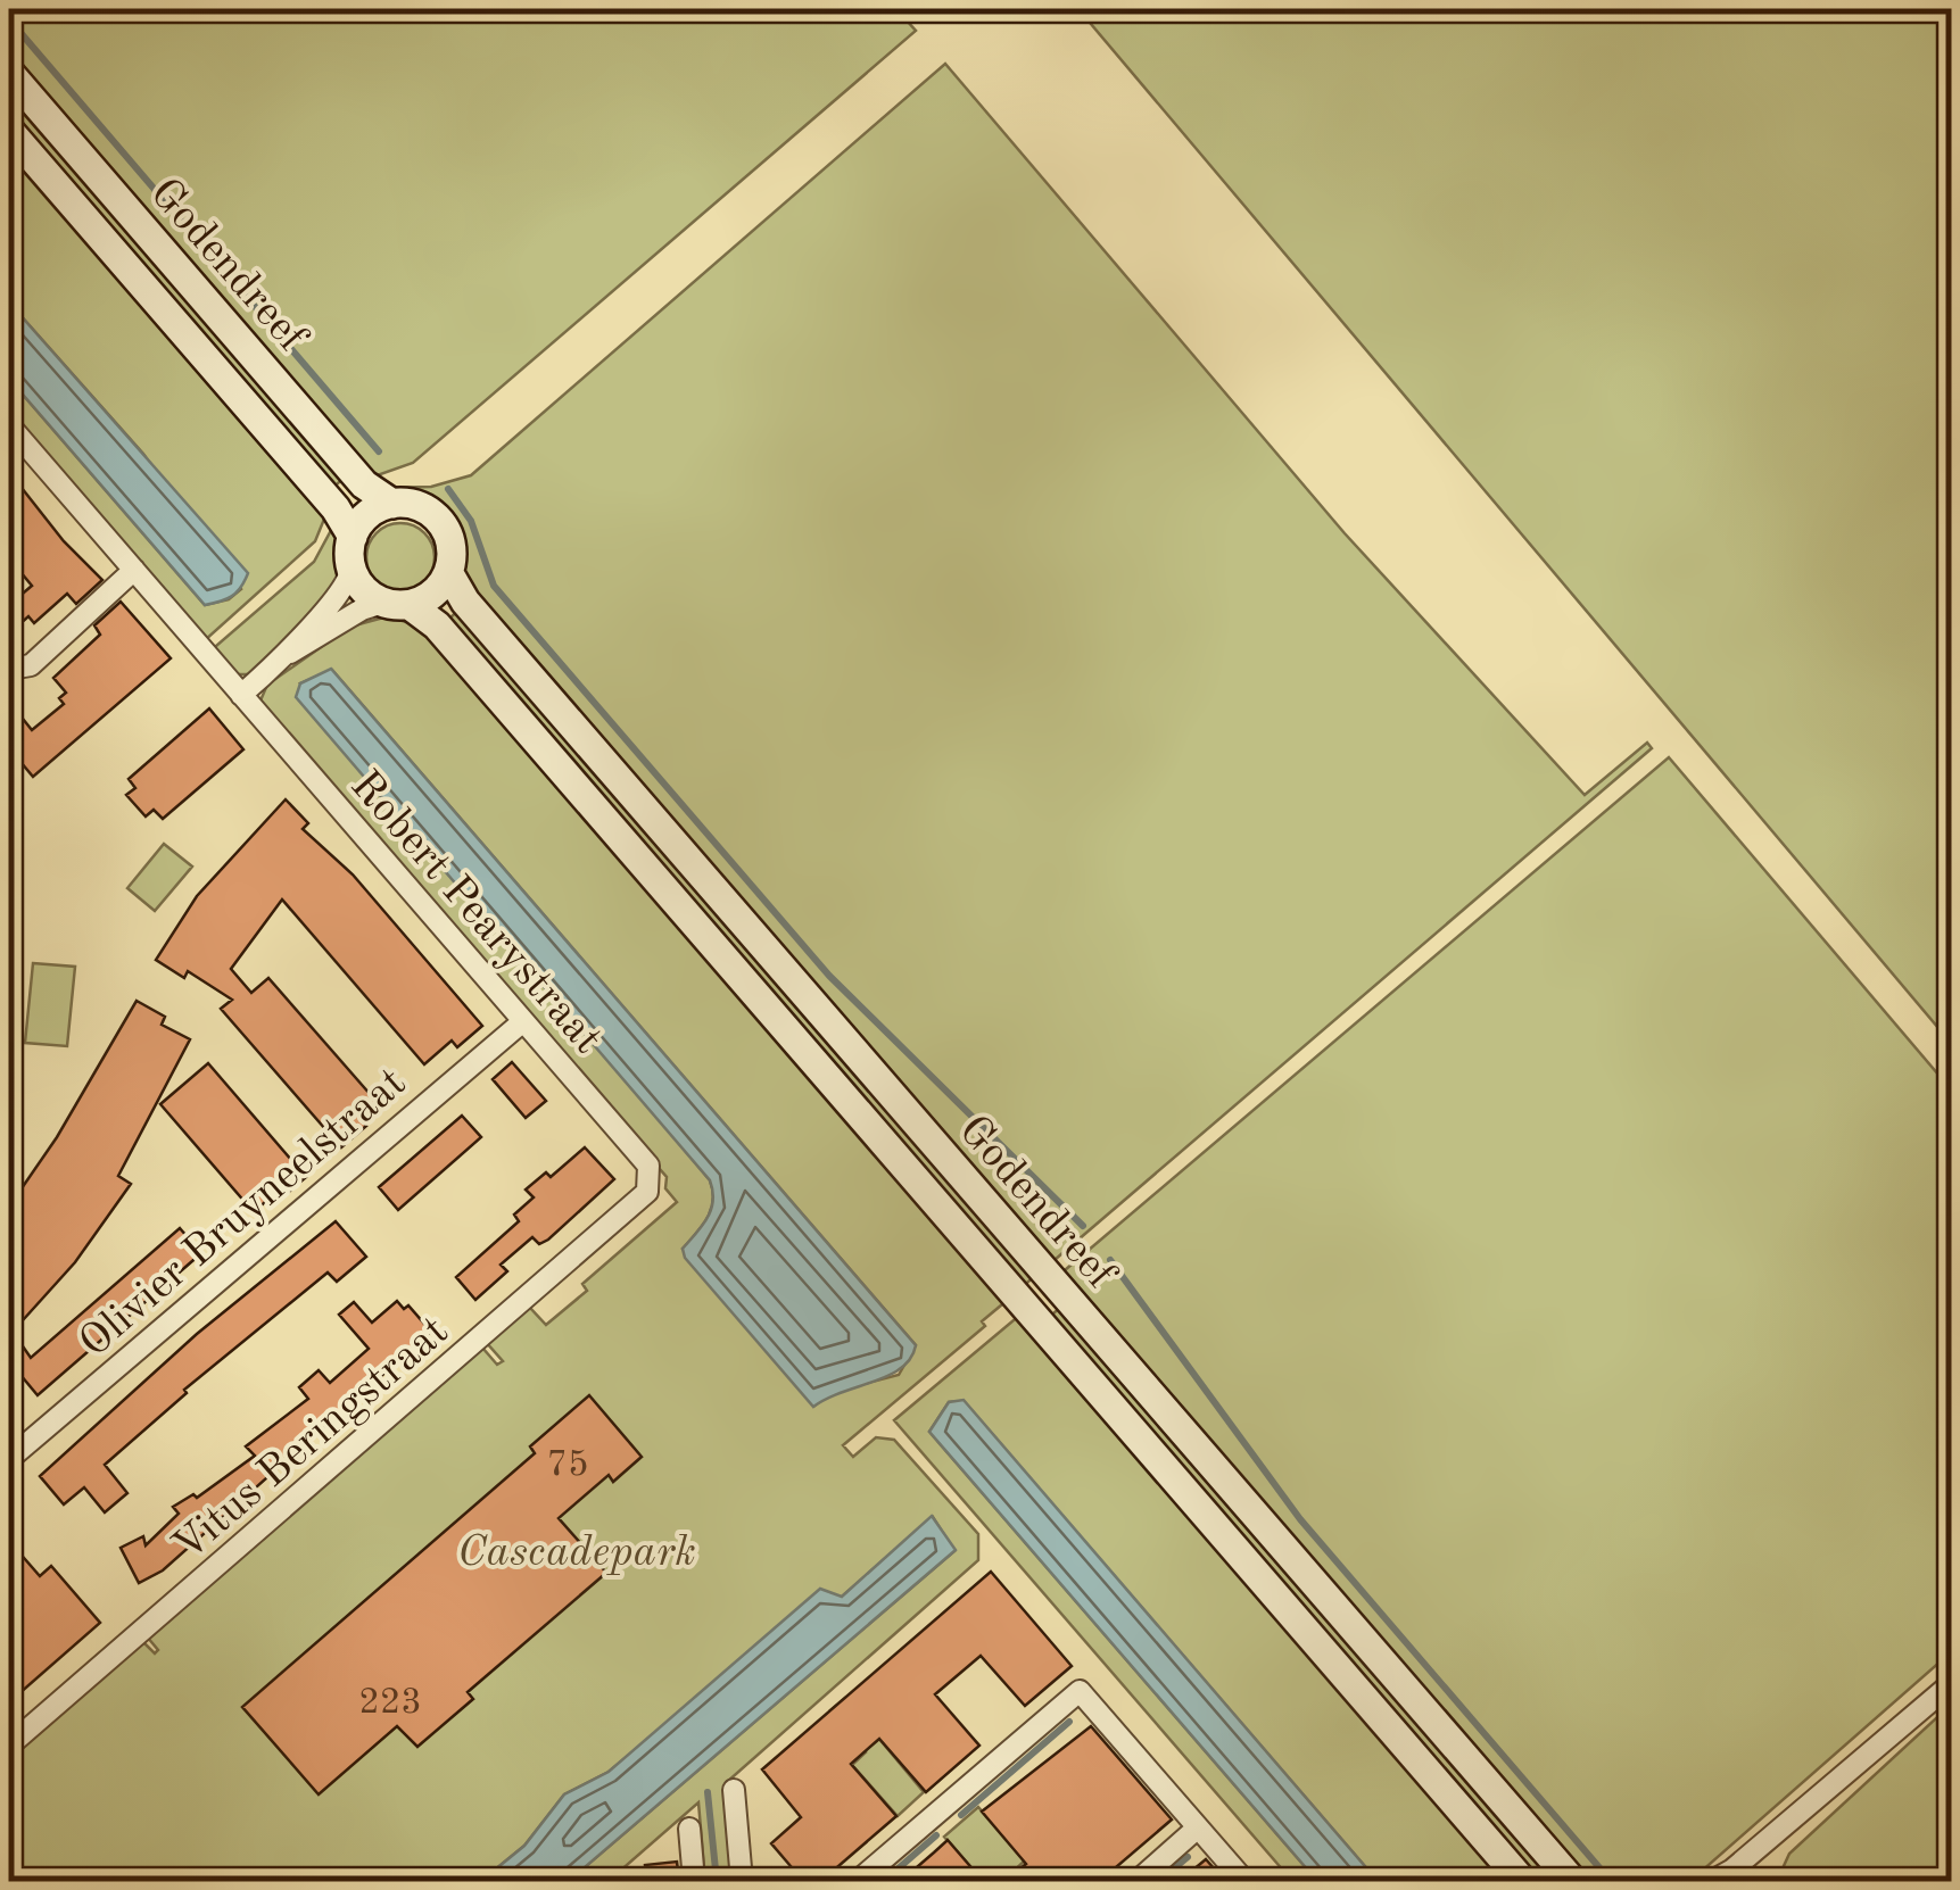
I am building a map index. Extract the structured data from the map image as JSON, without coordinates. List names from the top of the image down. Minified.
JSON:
{"streets":{"main road":["Godendreef"],"street":["Robert Pearystraat","Olivier Bruyneelstraat","Vitus Beringstraat"]},"crossings":[["Robert Pearystraat","Olivier Bruyneelstraat"],["Robert Pearystraat","Vitus Beringstraat"]],"parks":["Cascadepark"],"house_numbers":["75","223"]}
